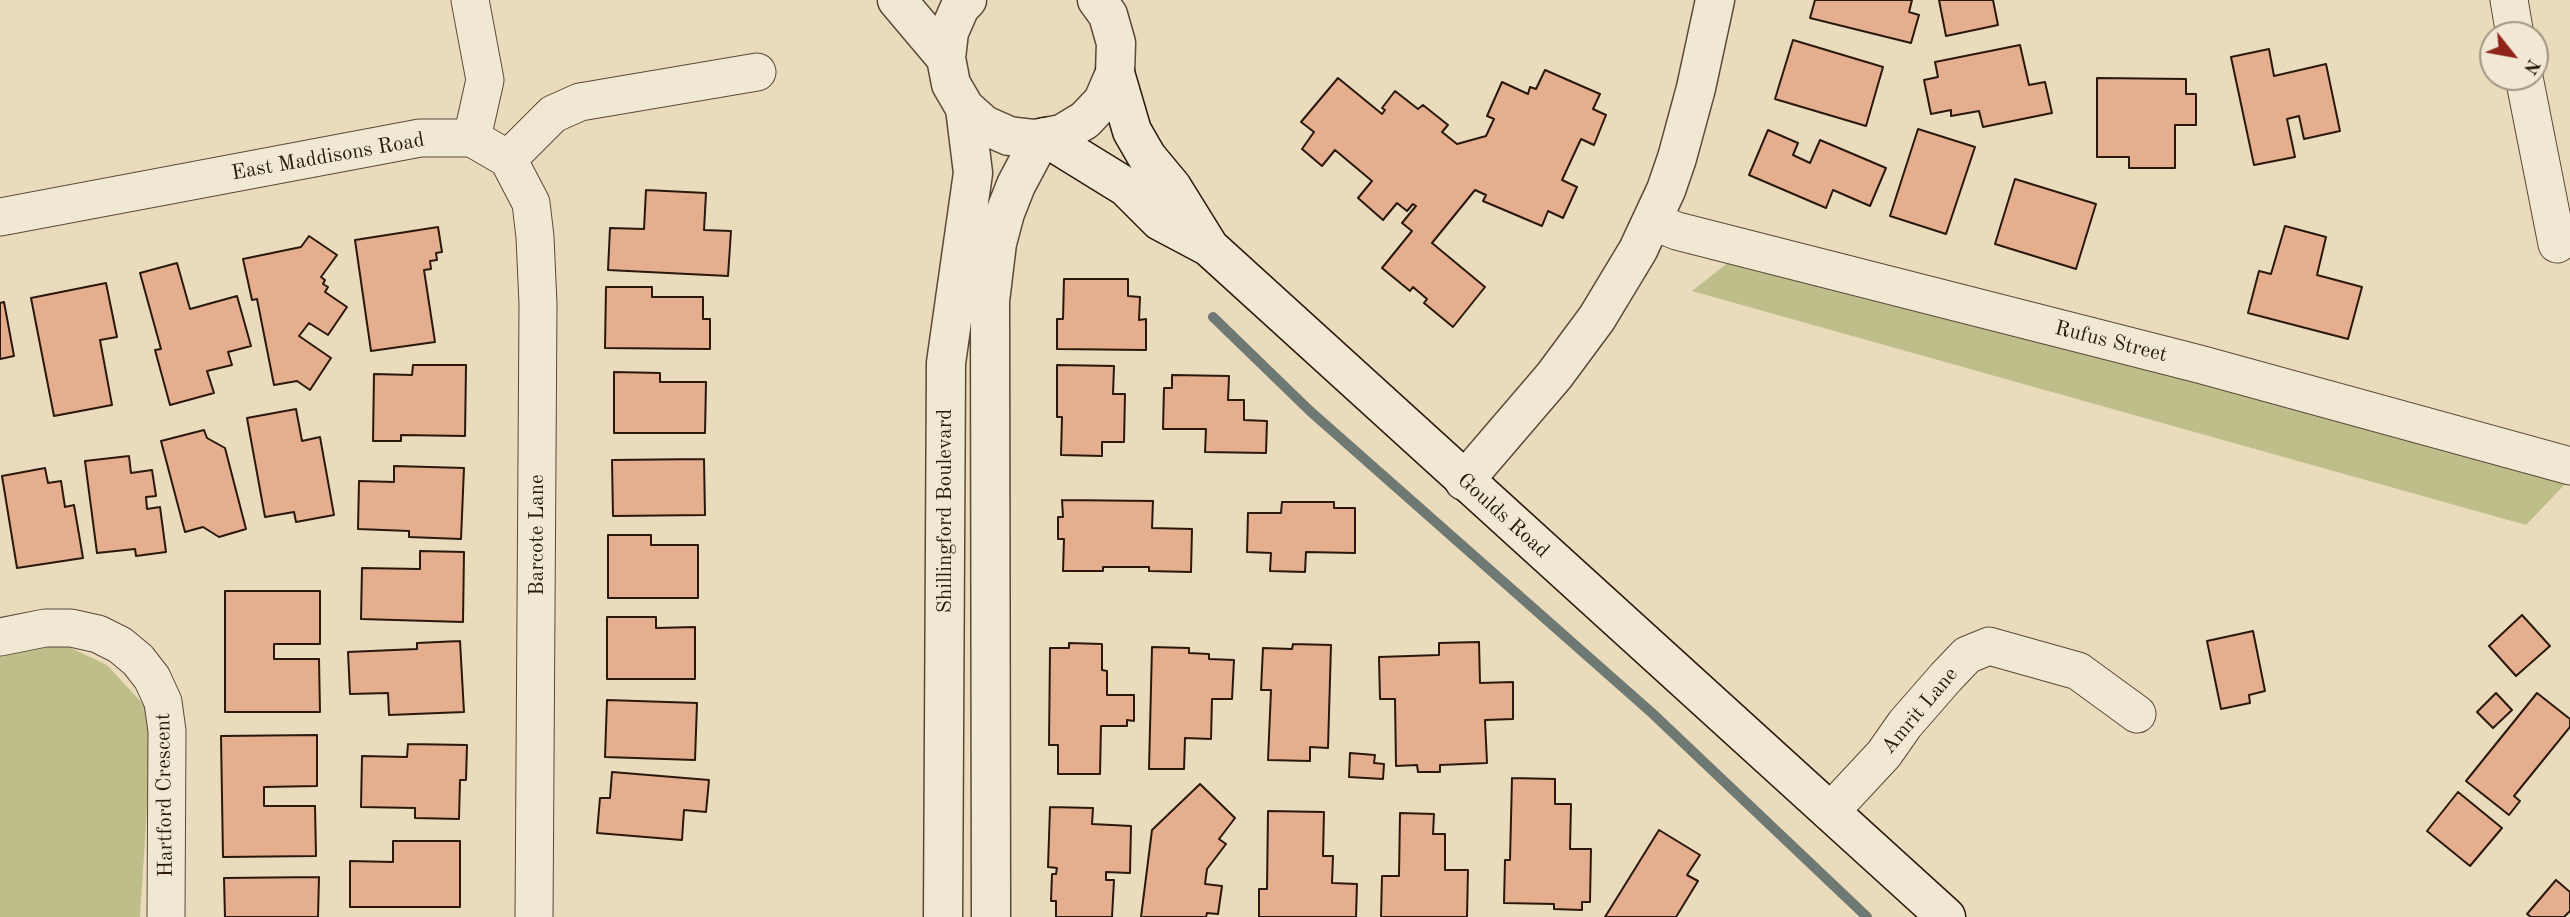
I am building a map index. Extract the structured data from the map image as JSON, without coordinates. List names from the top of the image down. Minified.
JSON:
{"streets":{"street":["East Maddisons Road","Rufus Street","Shillingford Boulevard","Goulds Road","Barcote Lane","Amrit Lane","Hartford Crescent"]},"crossings":[["Goulds Road","Amrit Lane"]],"north":"bottom right"}
